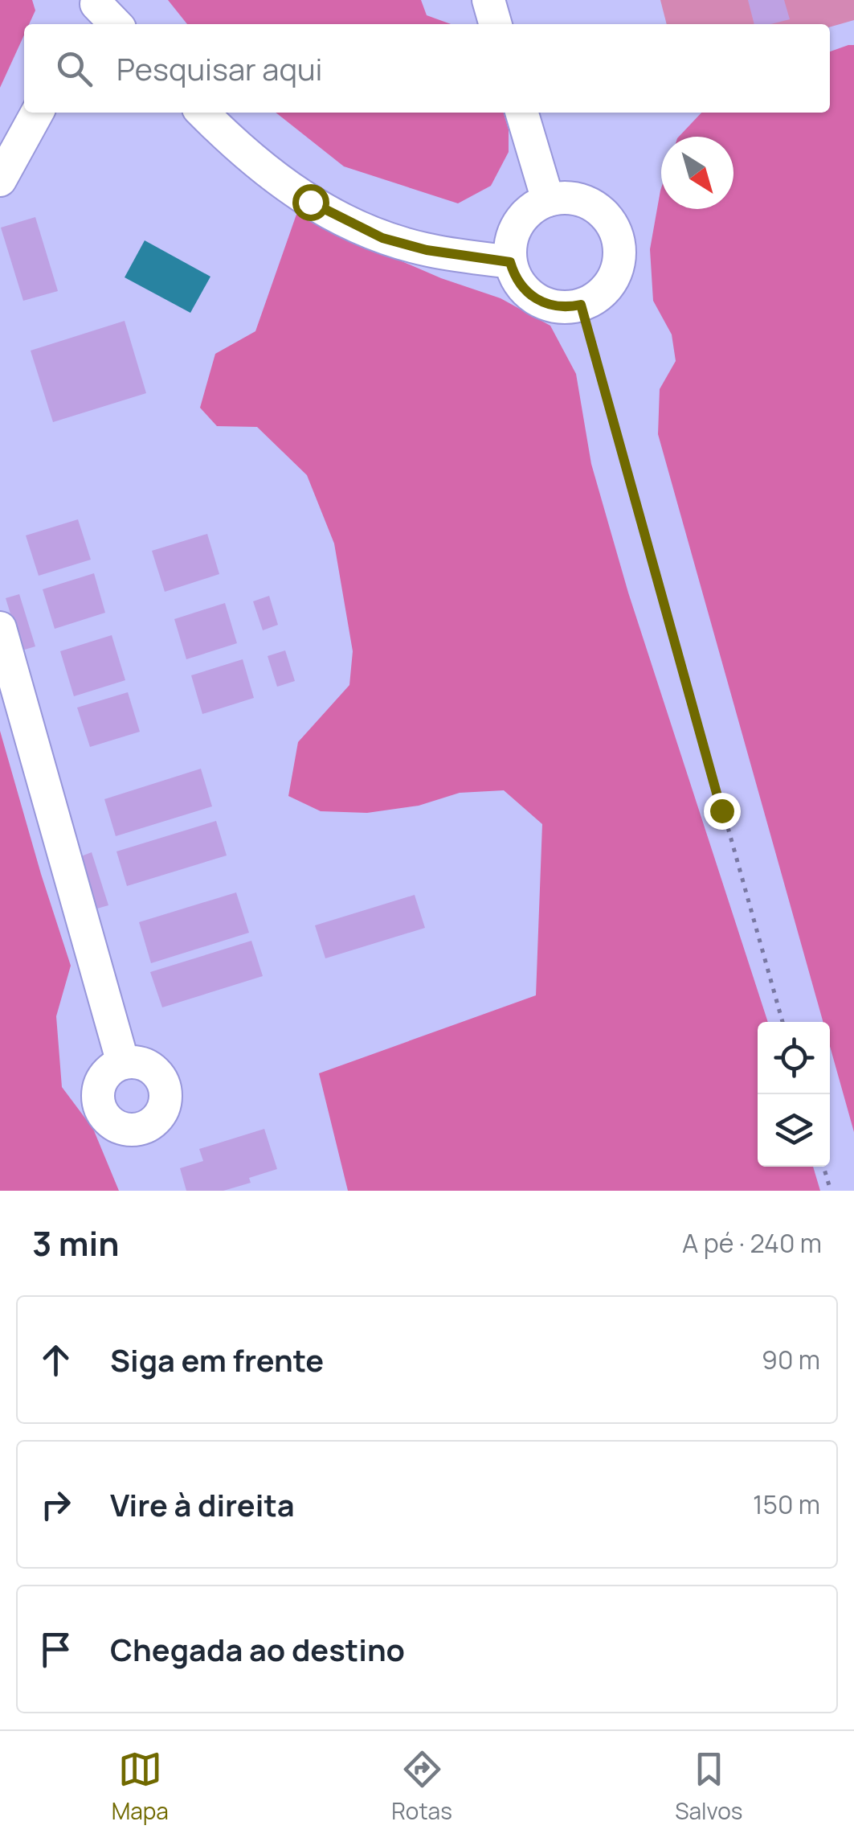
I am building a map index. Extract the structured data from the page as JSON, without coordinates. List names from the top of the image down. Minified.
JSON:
{"north":"bottom right","page":{"search":"Pesquisar aqui","heading":["3 min","A pé · 240 m"],"list":[["Siga em frente","90 m"],["Vire à direita","150 m"],"Chegada ao destino"],"nav":["Mapa","Rotas","Salvos"]}}
